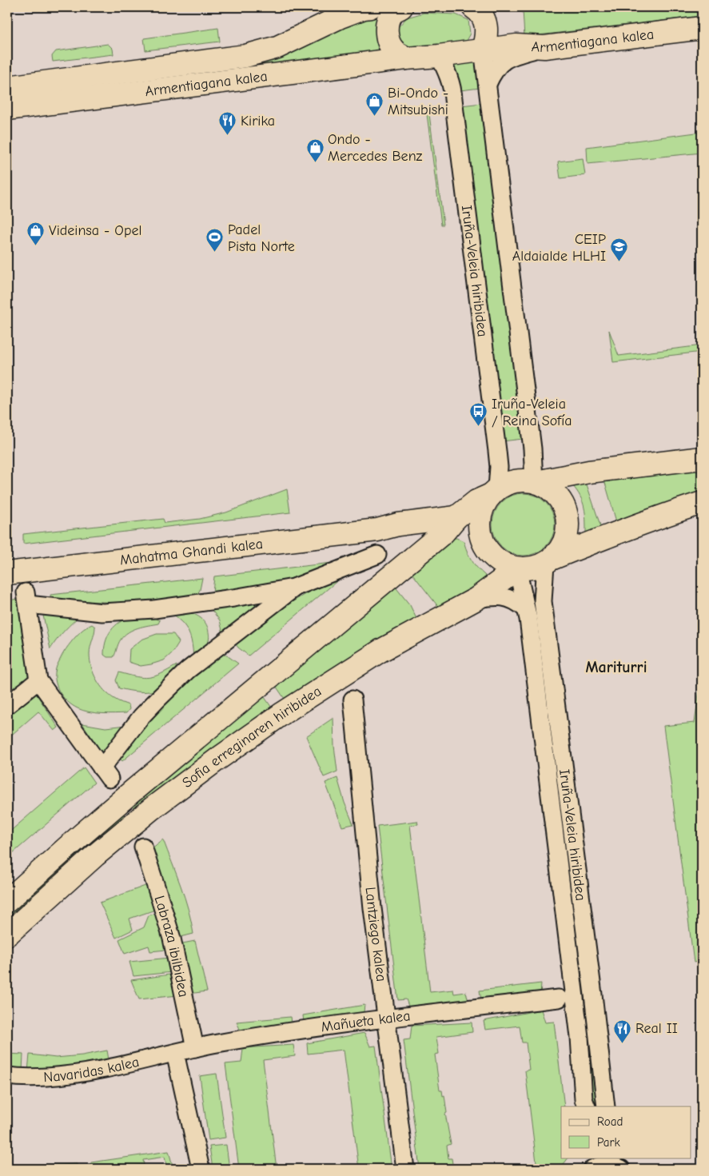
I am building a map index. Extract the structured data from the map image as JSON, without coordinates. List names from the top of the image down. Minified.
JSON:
{"streets":{"main road":["Armentiagana kalea","Mahatma Ghandi kalea","Sofia erreginaren hiribidea"],"street":["Iruña-Veleia hiribidea","Lantziego kalea","Labraza ibilbidea","Mañueta kalea","Navaridas kalea"]},"crossings":[["Armentiagana kalea","Iruña-Veleia hiribidea"],["Iruña-Veleia hiribidea","Sofia erreginaren hiribidea"],["Mahatma Ghandi kalea","Sofia erreginaren hiribidea"],["Lantziego kalea","Mañueta kalea"],["Labraza ibilbidea","Mañueta kalea"],["Mañueta kalea","Navaridas kalea"]],"districts":["Mariturri"],"places":{"shop":["Bi-Ondo - Mitsubishi","Ondo - Mercedes Benz","Videinsa - Opel"],"restaurant":["Kirika","Real II"],"sports":["Padel Pista Norte"],"school or university":["CEIP Aldaialde HLHI"],"bus stop":["Iruña-Veleia / Reina Sofía"]},"legend":["Road","Park"]}
